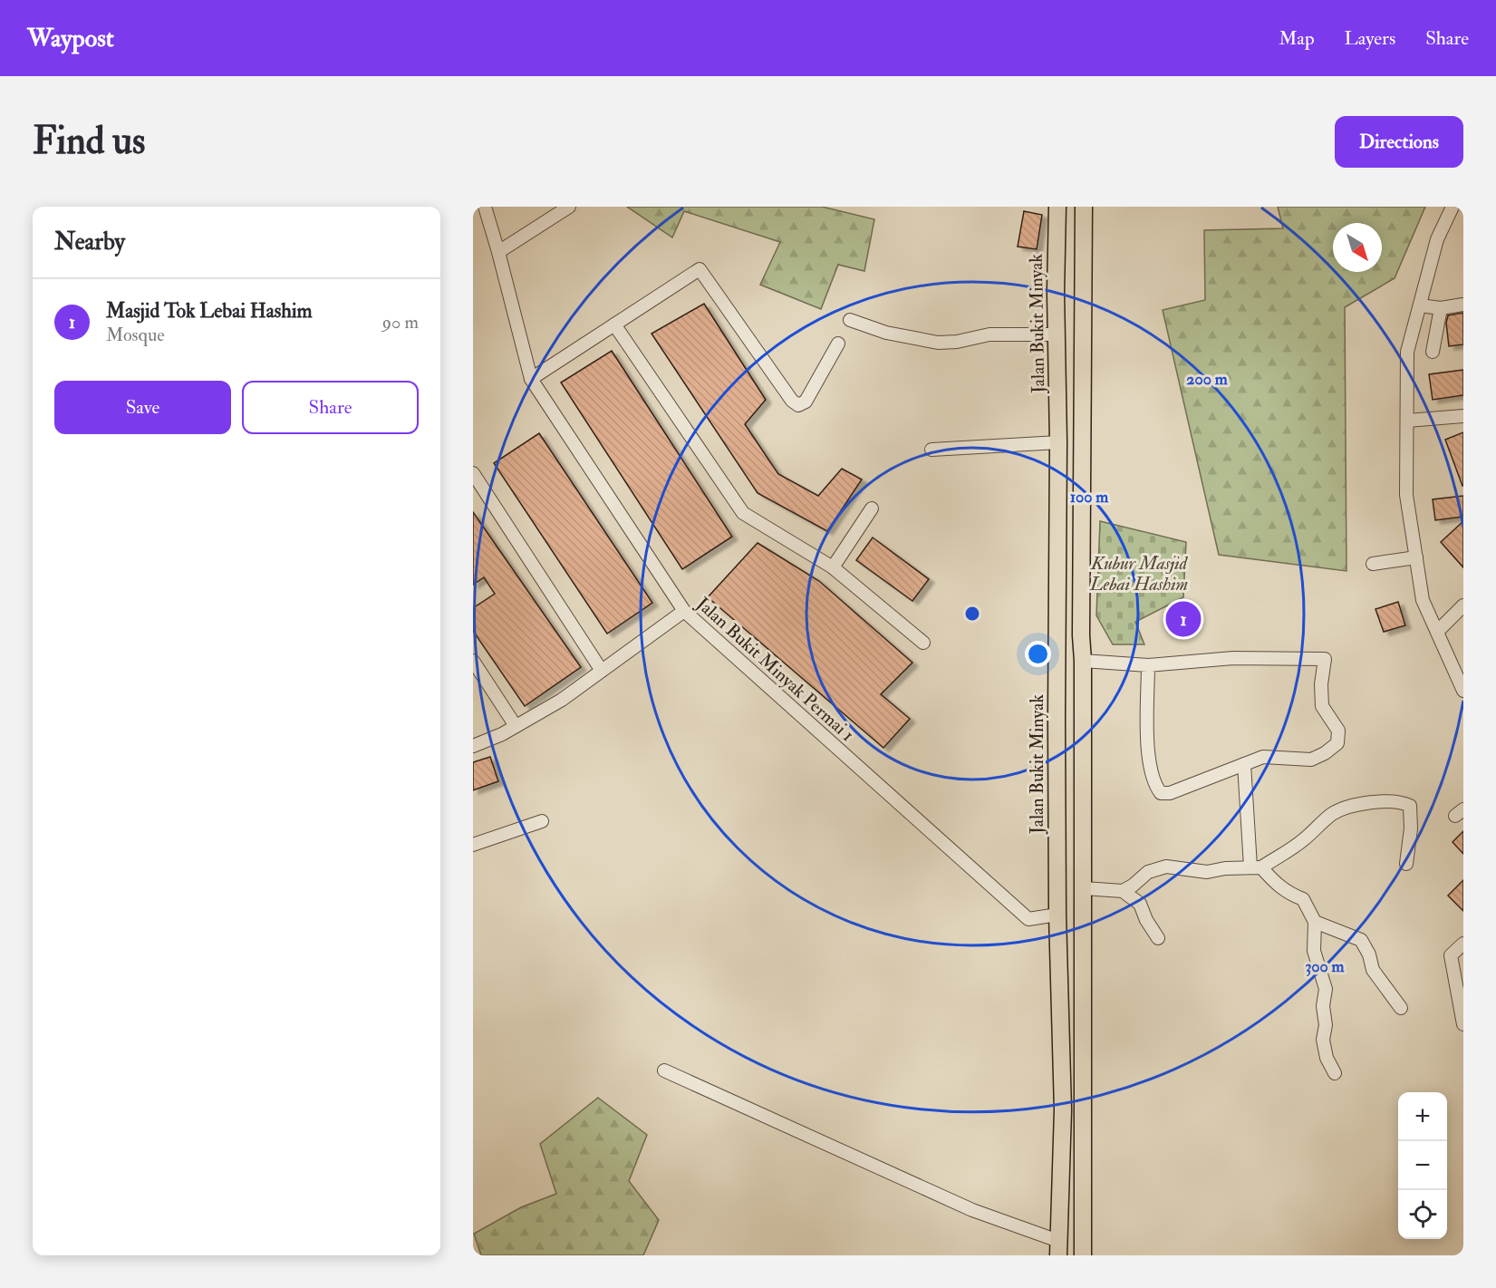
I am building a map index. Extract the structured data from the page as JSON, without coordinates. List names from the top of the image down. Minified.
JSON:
{"streets":{"main road":["Jalan Bukit Minyak"],"street":["Jalan Bukit Minyak Permai 1"]},"crossings":[["Jalan Bukit Minyak","Jalan Bukit Minyak Permai 1"]],"parks":["Kubur Masjid Lebai Hashim"],"north":"bottom right","page":{"header":"Waypost","nav":["Map","Layers","Share"],"buttons":["Directions",["Save","Share"]],"title":"Find us","heading":"Nearby","list":[{"mark":"1","name":"Masjid Tok Lebai Hashim","note":"Mosque","value":"90 m"}],"pins":"1","map_buttons":["+","−"]},"rings":["200 m","100 m","300 m"]}
